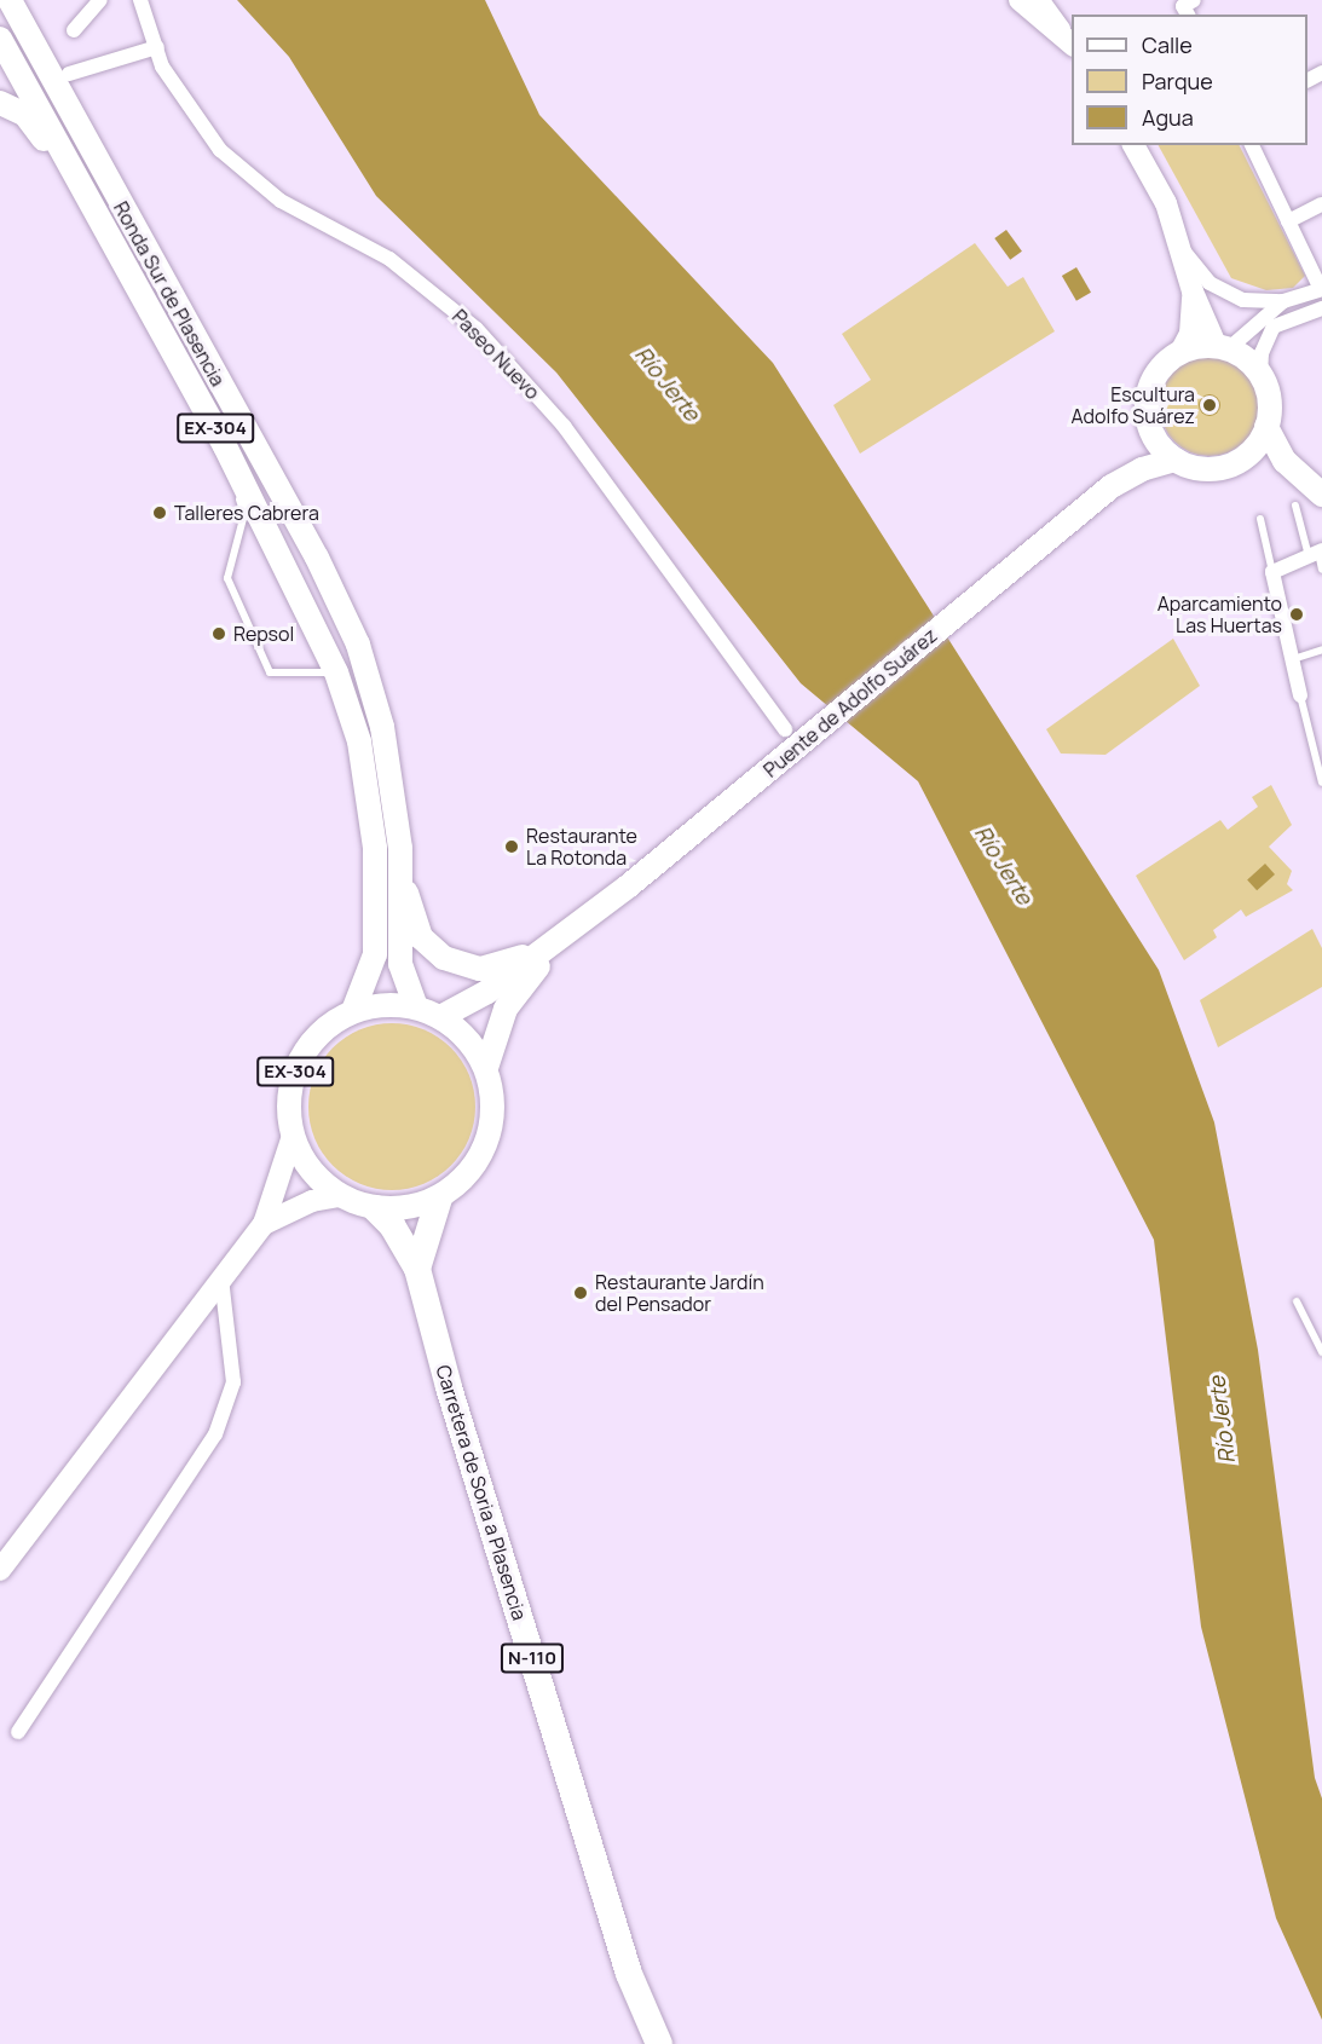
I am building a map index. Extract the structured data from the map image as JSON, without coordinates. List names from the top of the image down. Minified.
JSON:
{"streets":{"highway":["Carretera de Soria a Plasencia","N-110"],"main road":["Ronda Sur de Plasencia","EX-304","Puente de Adolfo Suárez"],"street":["Paseo Nuevo"]},"crossings":[["Ronda Sur de Plasencia","EX-304"],["Ronda Sur de Plasencia","N-110"],["EX-304","N-110"],["Carretera de Soria a Plasencia","N-110"]],"water":["Río Jerte"],"places":["Escultura Adolfo Suárez","Talleres Cabrera","Aparcamiento Las Huertas","Repsol","Restaurante La Rotonda","Restaurante Jardín del Pensador"],"legend":["Calle","Parque","Agua"]}
